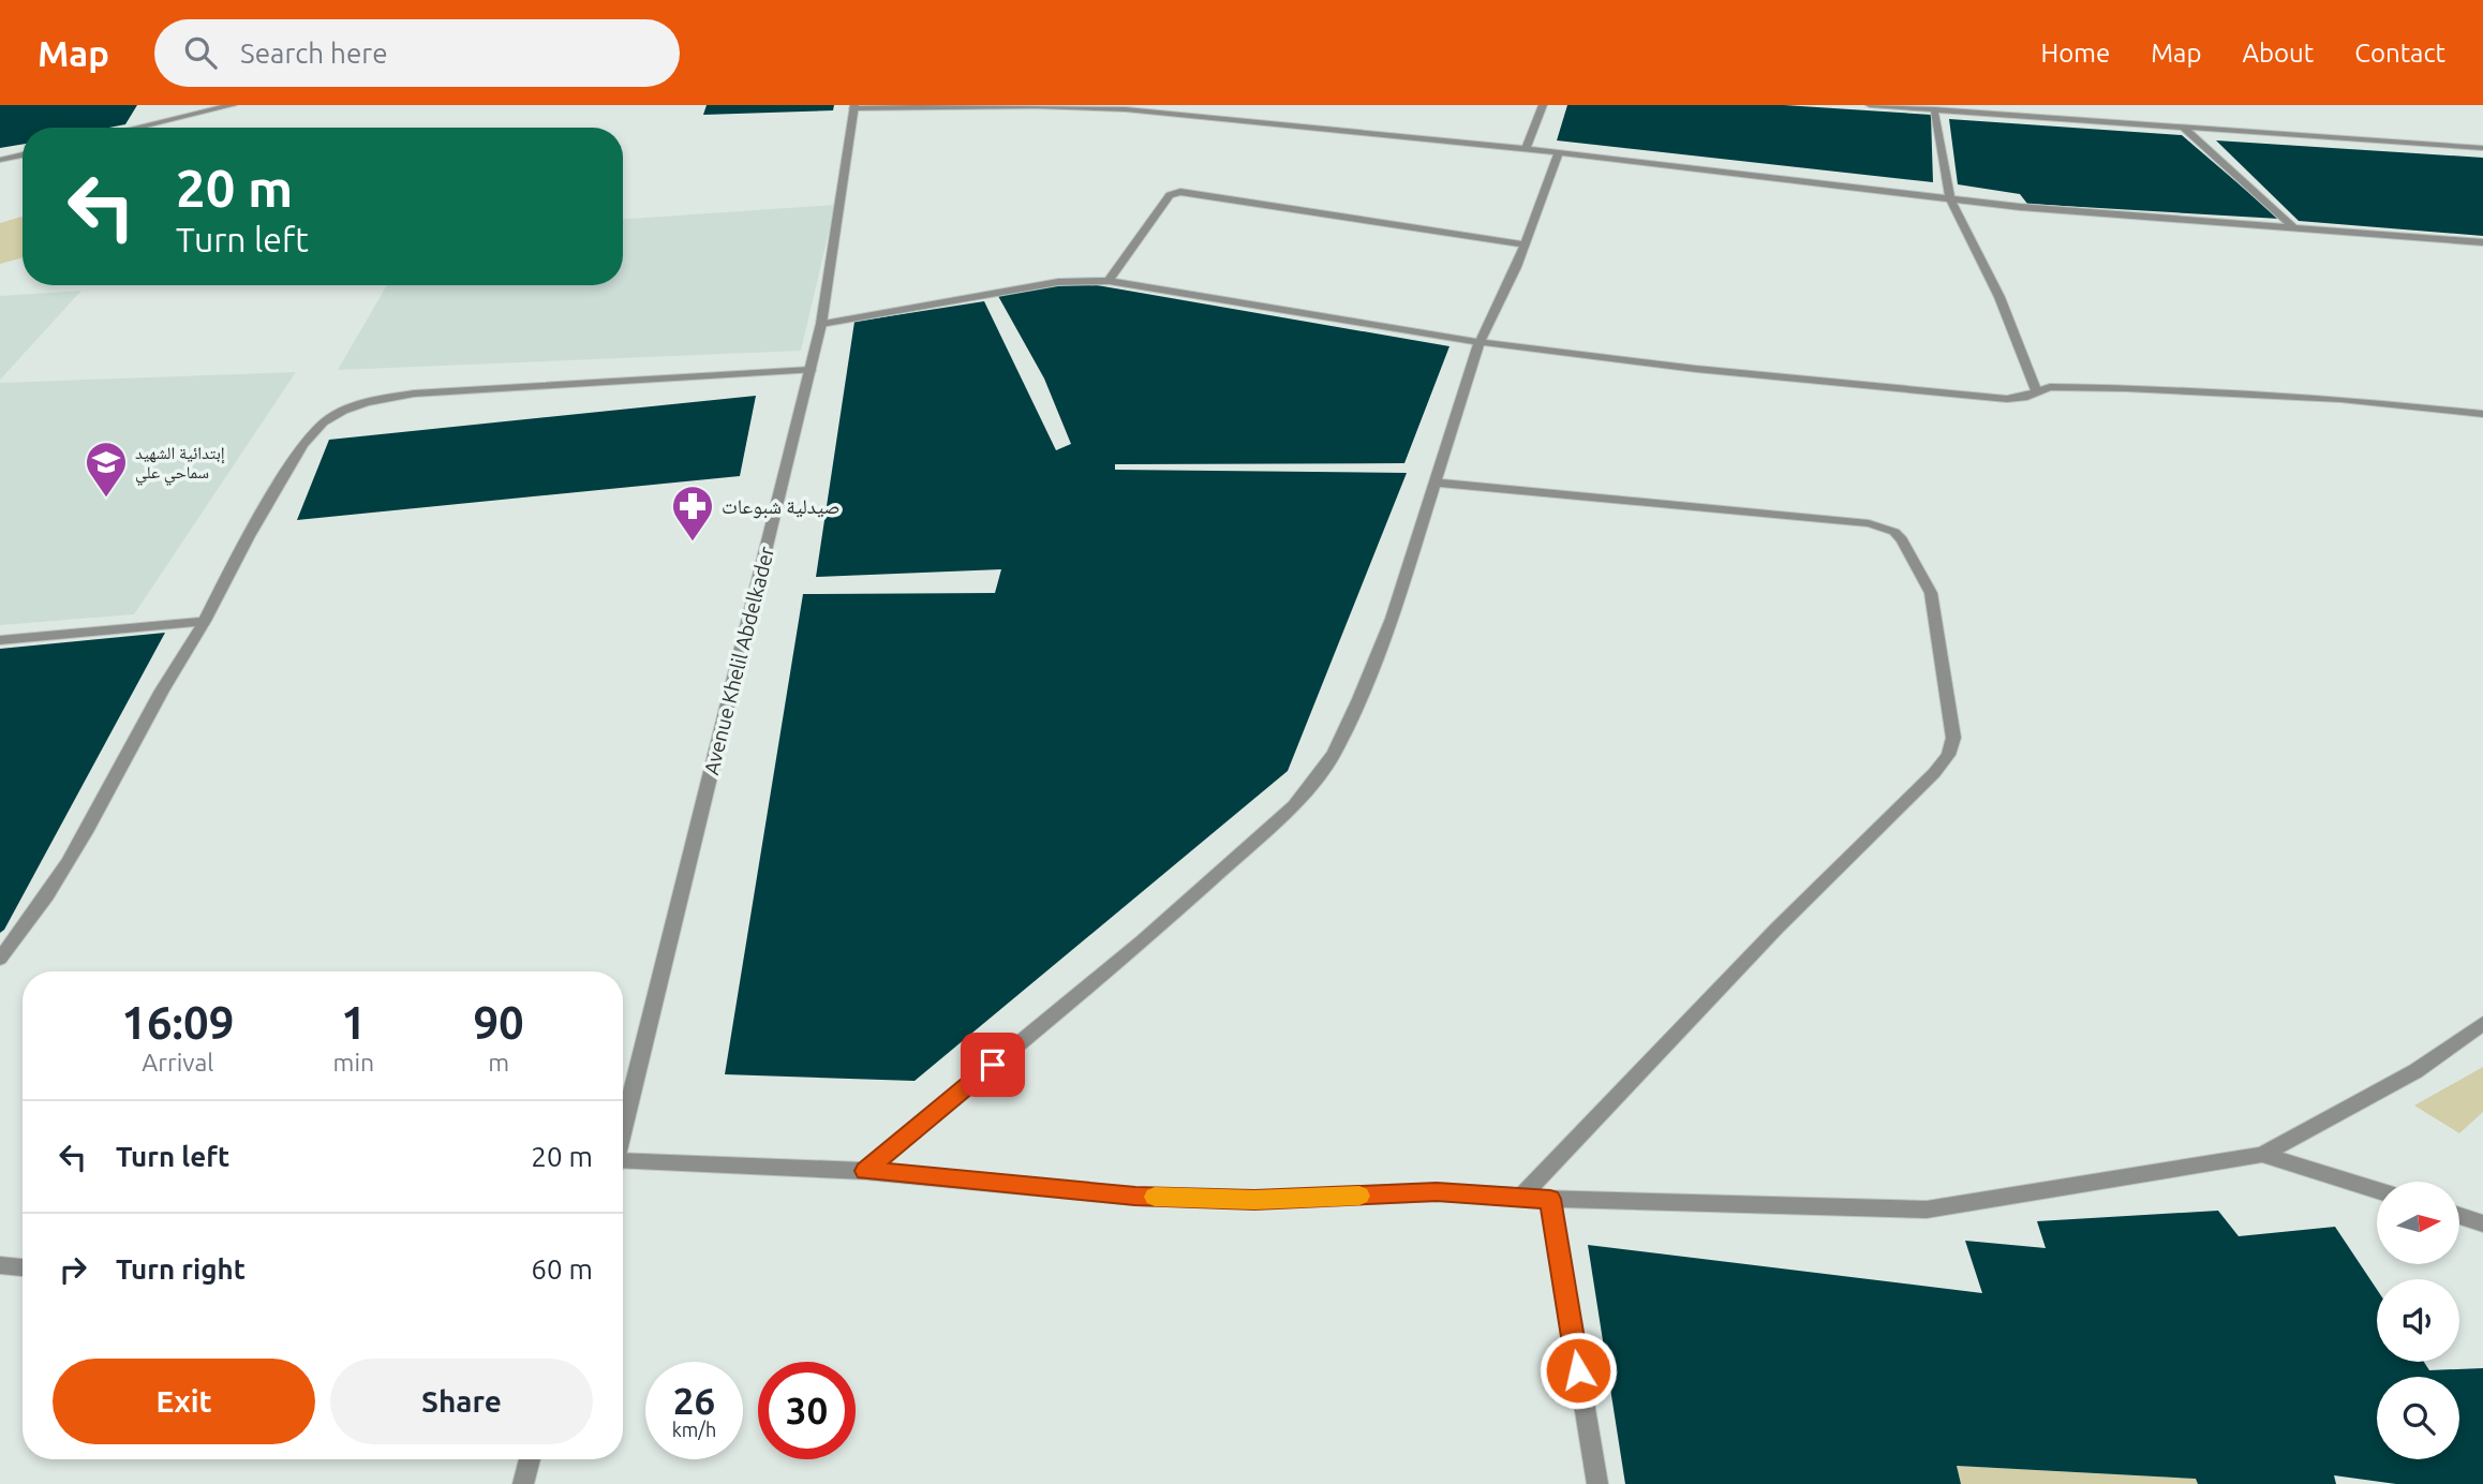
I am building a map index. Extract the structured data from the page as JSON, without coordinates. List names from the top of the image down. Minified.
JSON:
{"streets":{"street":["Avenue Khelil Abdelkader"]},"places":{"school or university":["إبتدائية الشهيد سماحي علي"],"pharmacy":["صيدلية شبوعات"]},"north":"right","page":{"header":"Map","search":"Search here","nav":["Home","Map","About","Contact"],"turn":["20 m","Turn left"],"eta":["16:09","Arrival","1","min","90","m"],"list":[{"name":"Turn left","value":"20 m"},{"name":"Turn right","value":"60 m"}],"buttons":["Exit","Share"],"speed":"26 km/h","limit":"30"}}
